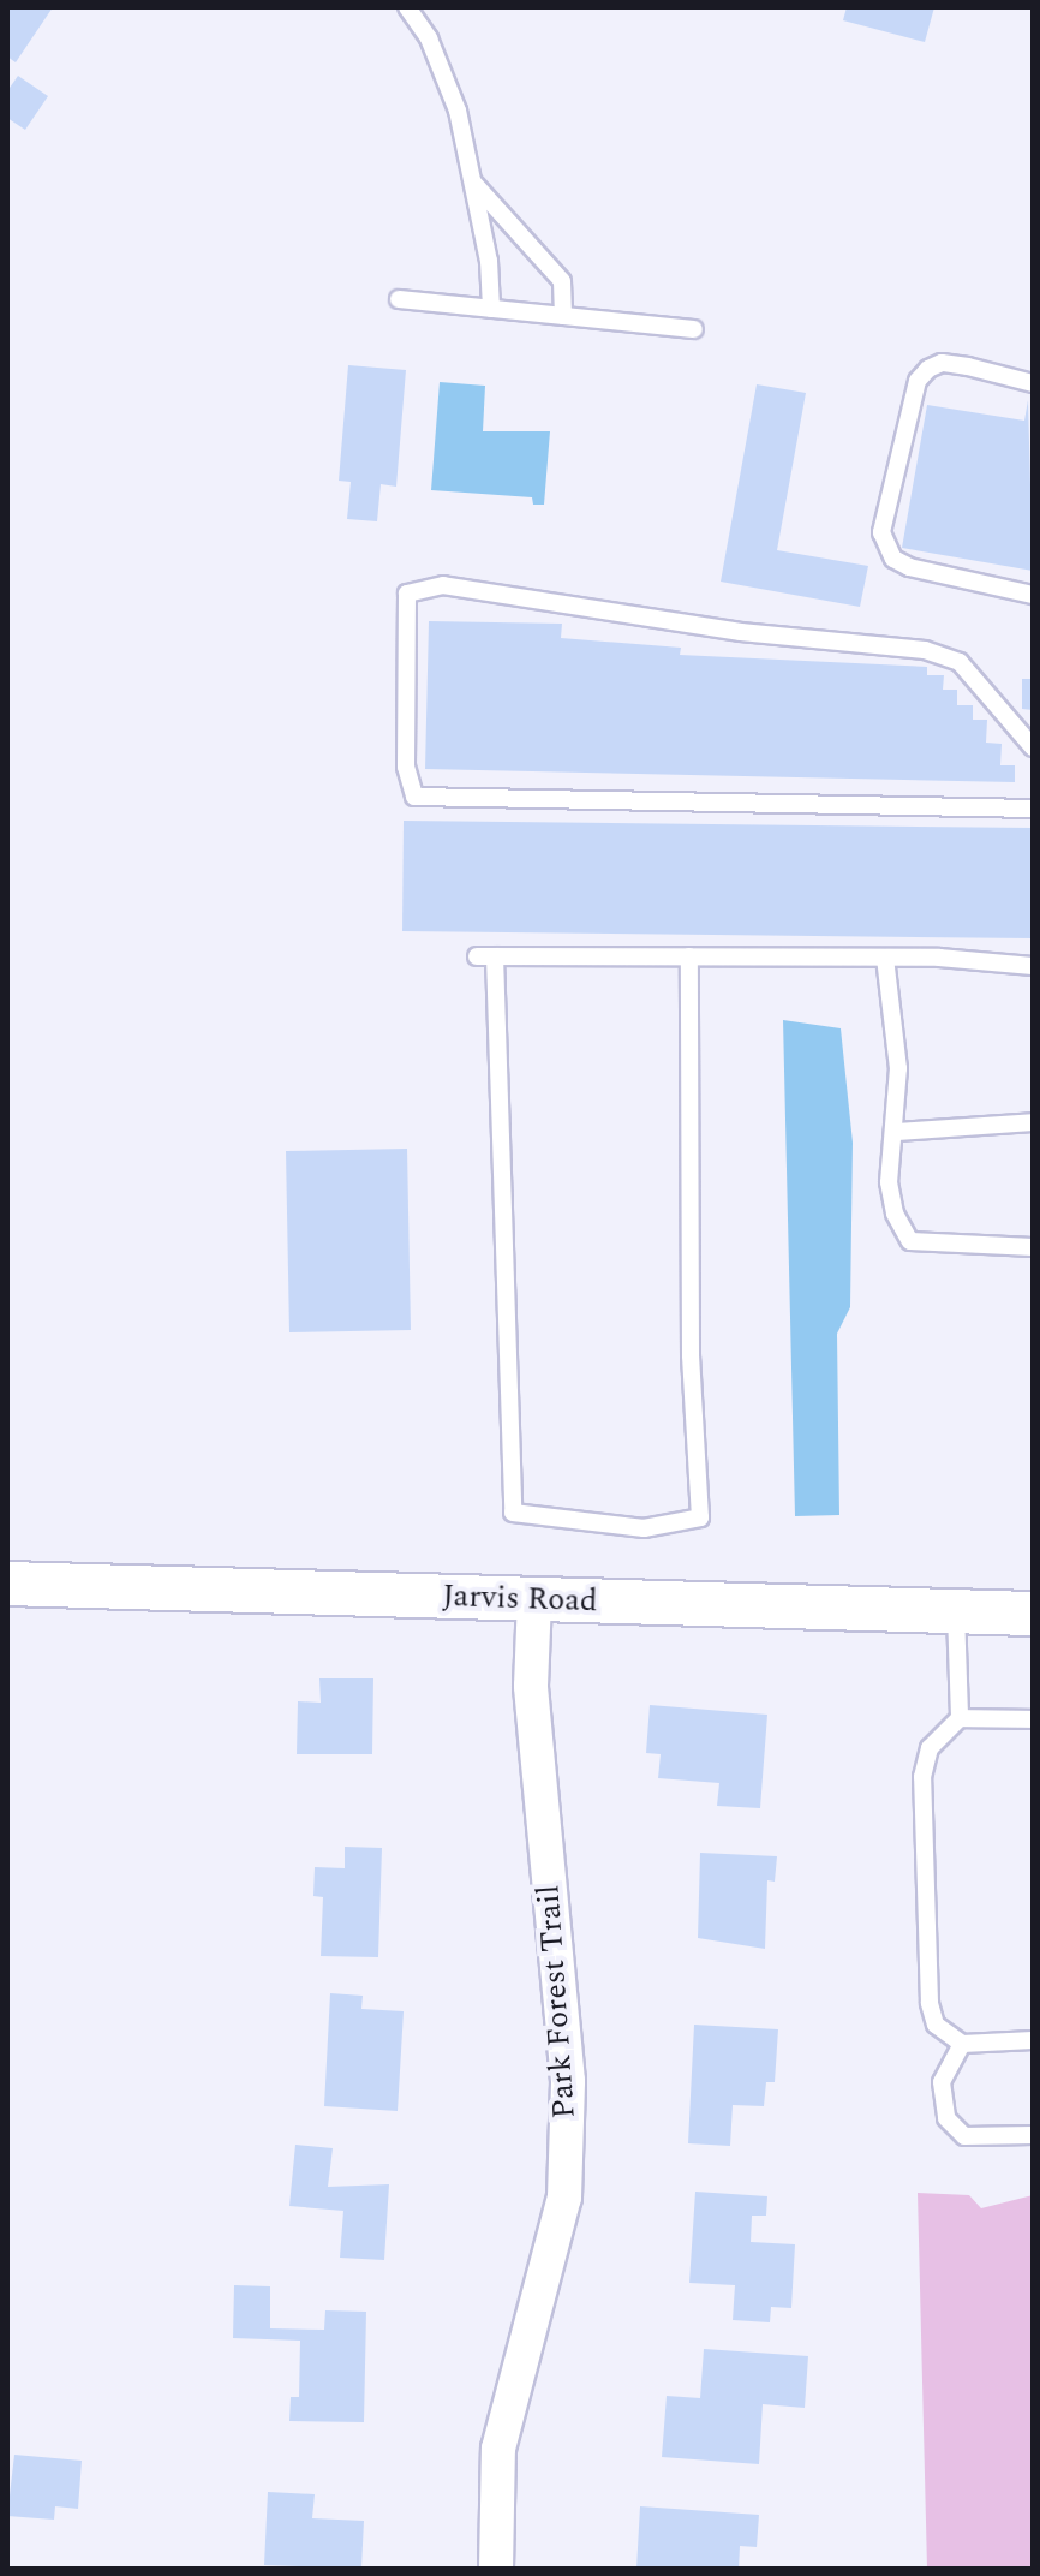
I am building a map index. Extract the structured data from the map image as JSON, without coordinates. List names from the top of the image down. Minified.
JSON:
{"streets":{"street":["Jarvis Road","Park Forest Trail"]},"crossings":[["Jarvis Road","Park Forest Trail"]]}
